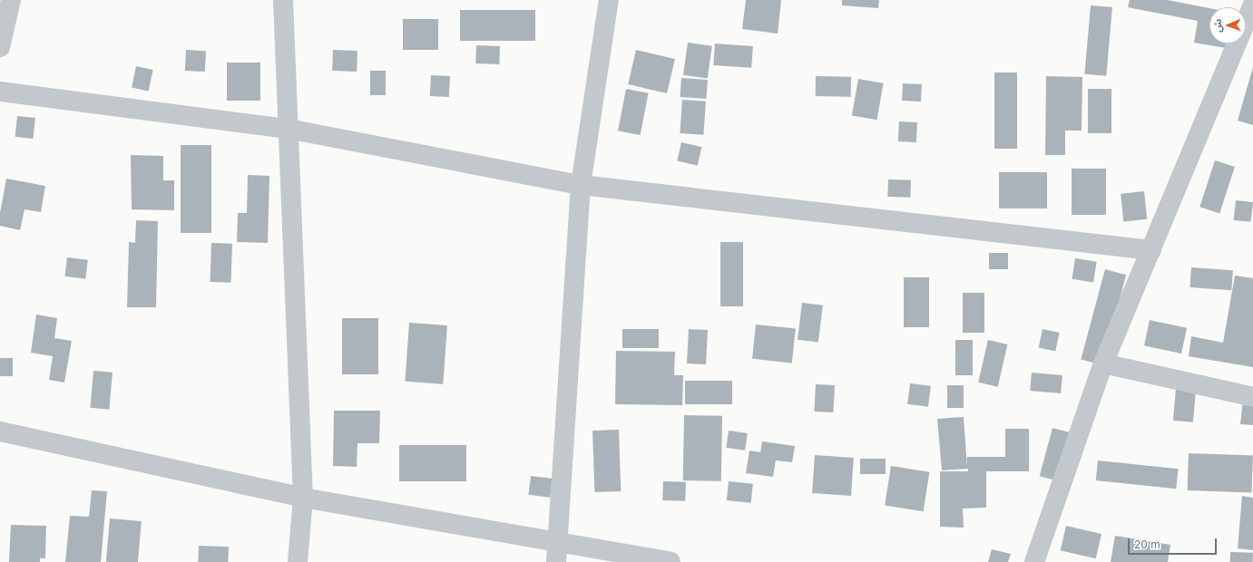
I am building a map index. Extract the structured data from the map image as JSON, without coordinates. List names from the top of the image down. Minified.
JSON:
{"scale_bar":"20 m","north":"left"}
